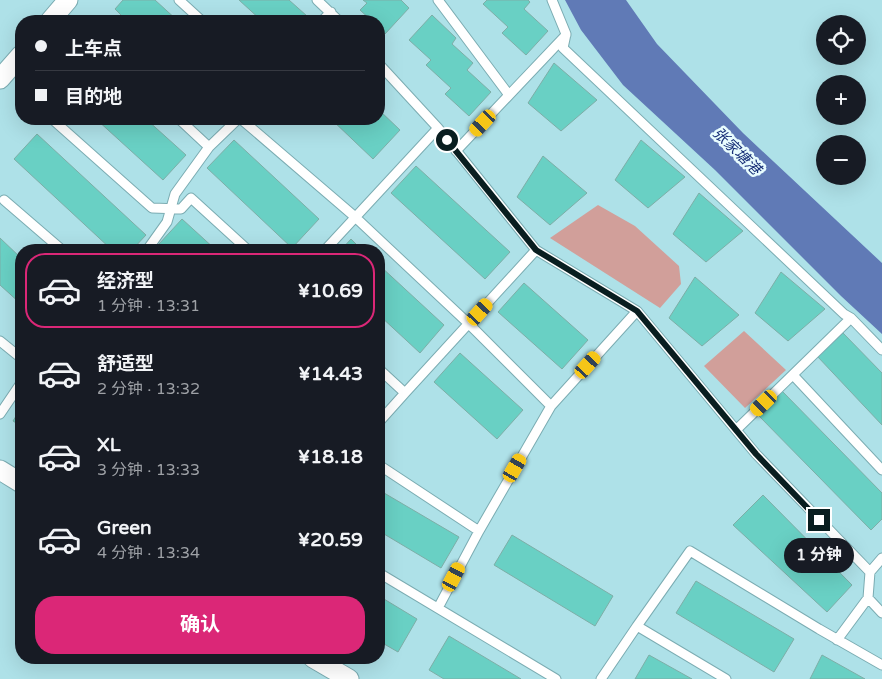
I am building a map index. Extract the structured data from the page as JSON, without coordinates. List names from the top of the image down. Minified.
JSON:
{"water":["张家塘港"],"page":{"map_buttons":["+","−"],"banner":["上车点","目的地"],"list":[{"name":"经济型","note":"1 分钟 · 13:31","value":"¥10.69"},{"name":"舒适型","note":"2 分钟 · 13:32","value":"¥14.43"},{"name":"XL","note":"3 分钟 · 13:33","value":"¥18.18"},{"name":"Green","note":"4 分钟 · 13:34","value":"¥20.59"}],"bubble":"1 分钟","buttons":"确认"}}
